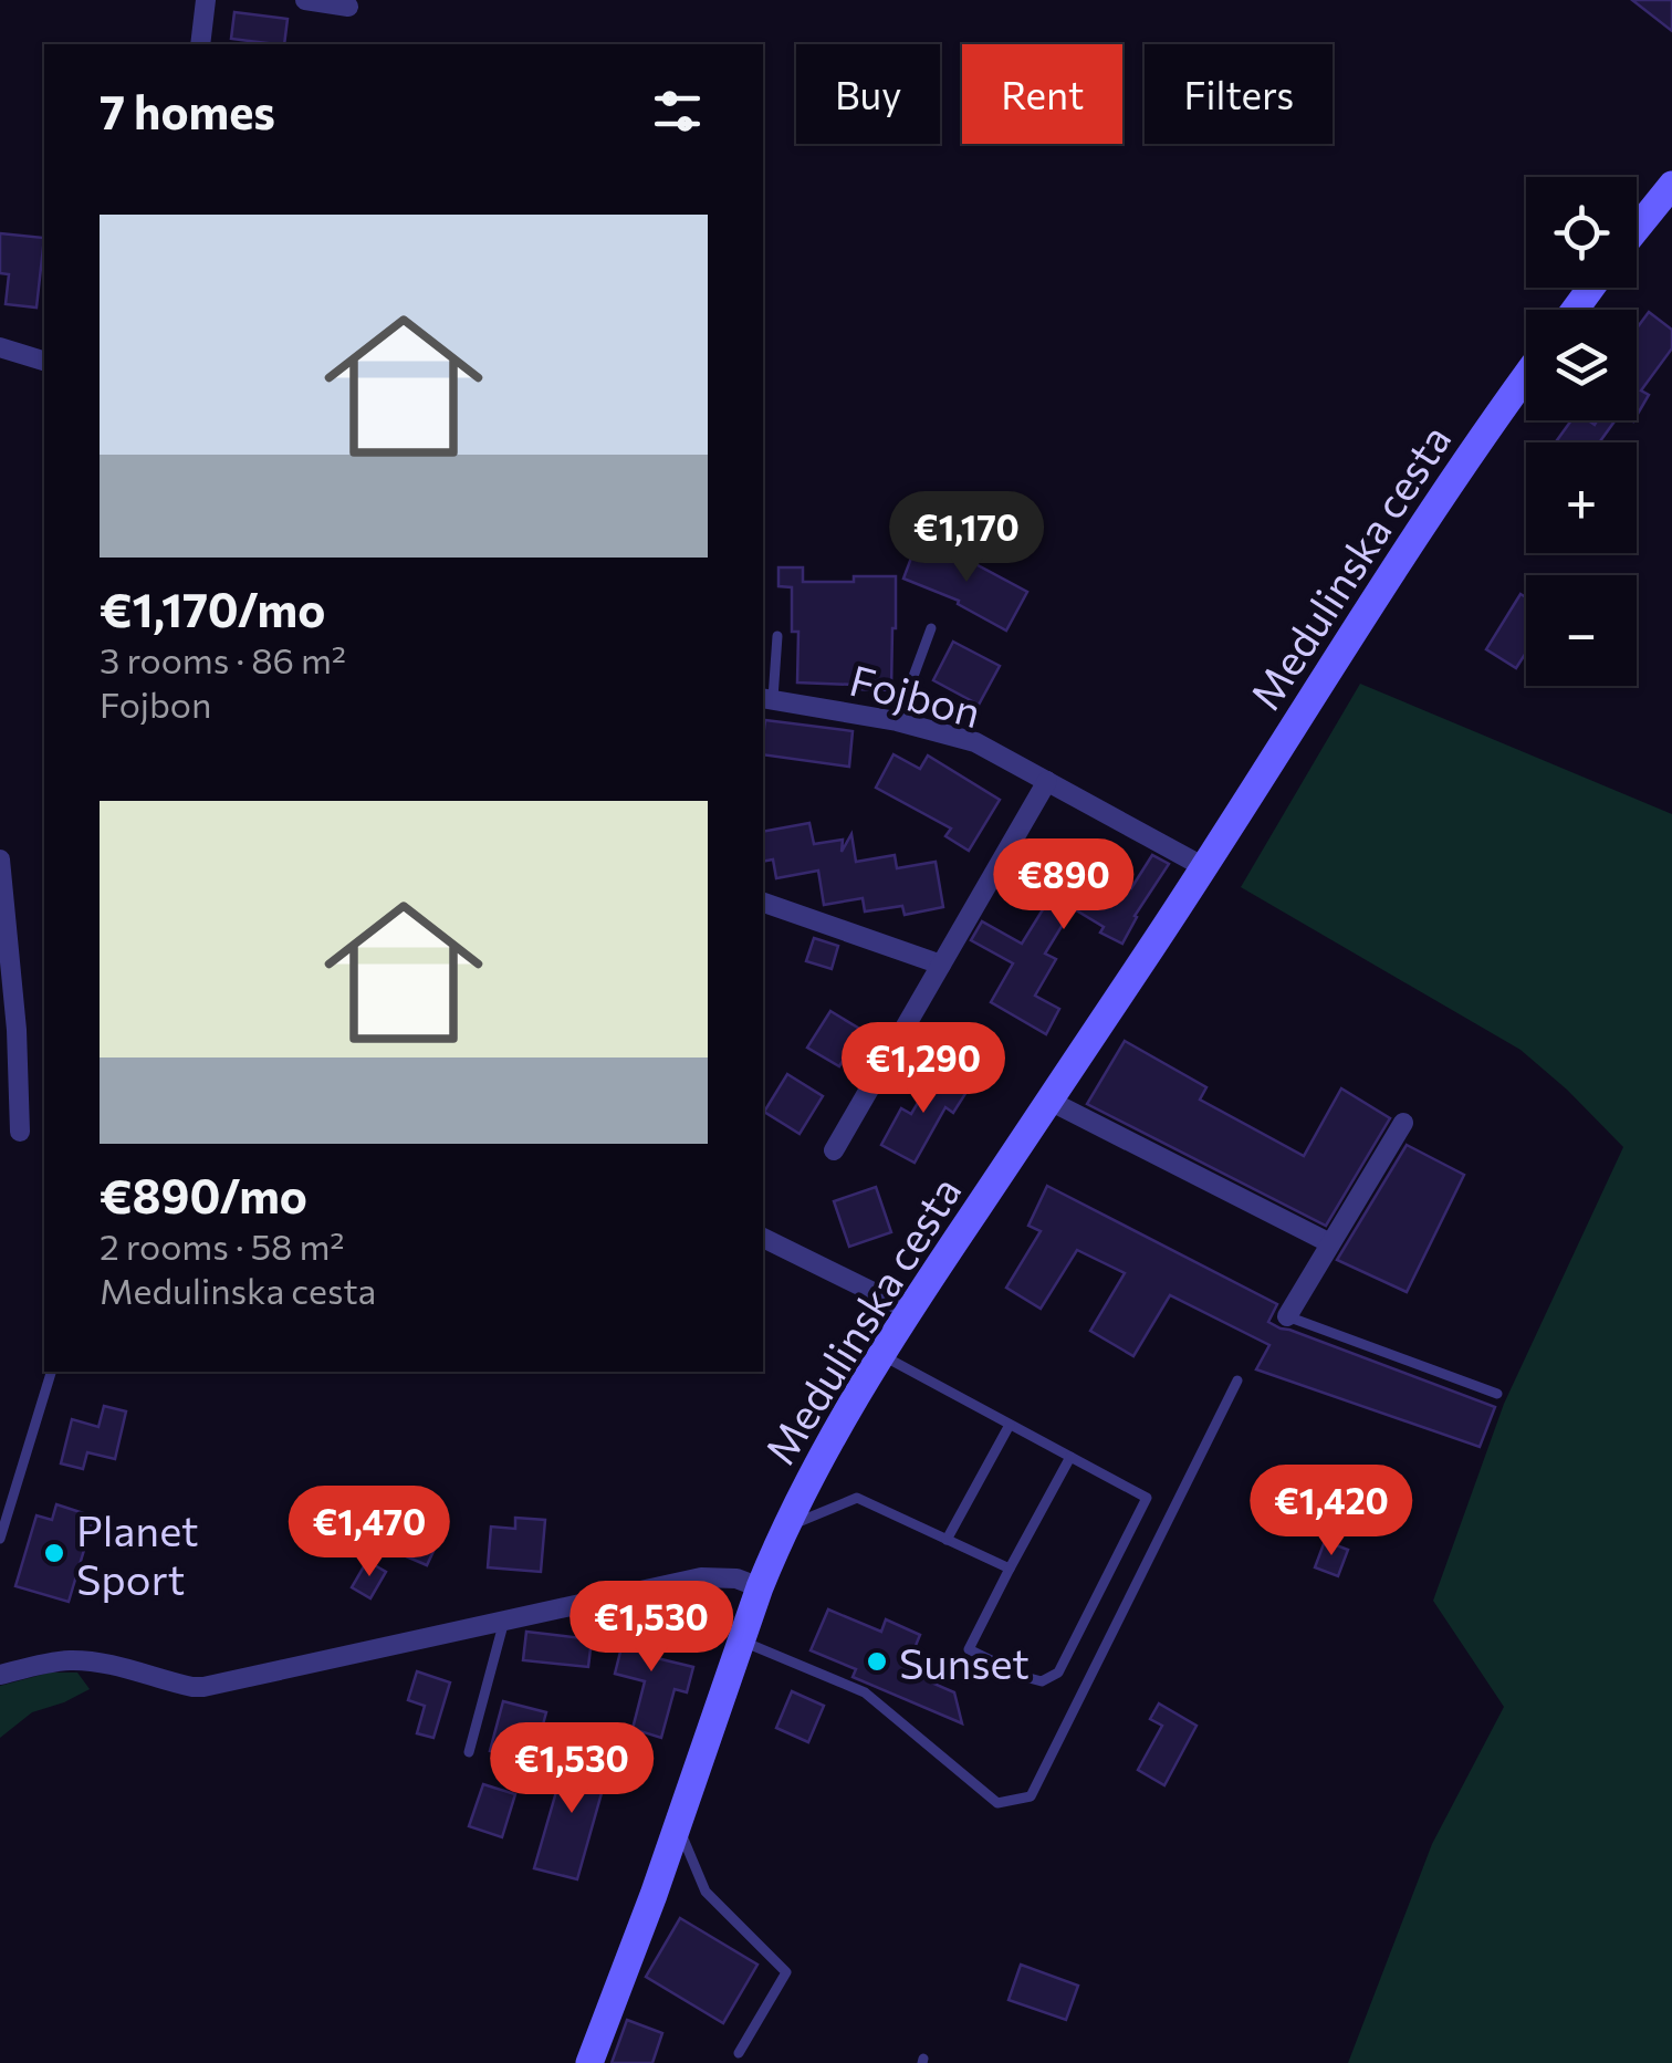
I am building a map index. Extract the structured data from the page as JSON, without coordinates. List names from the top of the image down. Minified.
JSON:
{"streets":{"main road":["Medulinska cesta"],"street":["Fojbon"]},"crossings":[["Medulinska cesta","Fojbon"]],"places":["Planet Sport","Sunset"],"page":{"chip":["Buy","Rent","Filters"],"heading":"7 homes","map_buttons":["+","−"],"list":[{"name":"€1,170/mo","note":"3 rooms · 86 m² · Fojbon"},{"name":"€890/mo","note":"2 rooms · 58 m² · Medulinska cesta"}],"price":["€1,170","€890","€1,290","€1,420","€1,470","€1,530","€1,530"]}}
